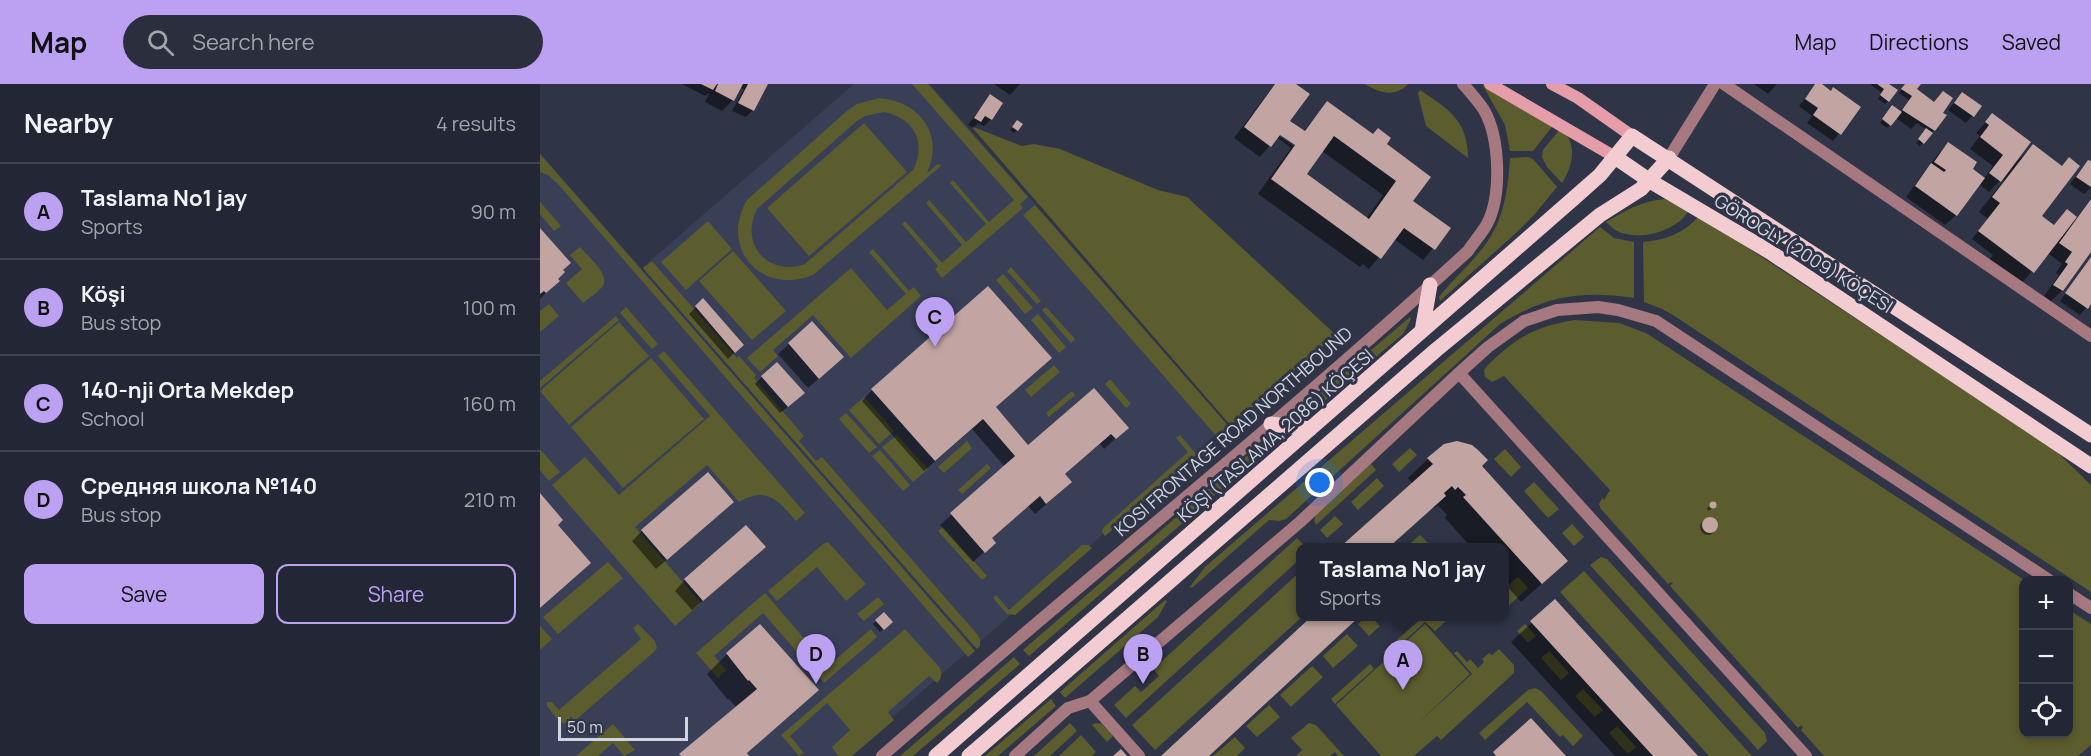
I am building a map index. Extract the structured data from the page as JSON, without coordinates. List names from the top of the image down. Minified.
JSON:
{"streets":{"main road":["GÖROGLY (2009) KÖÇESI","KÖŞI (TASLAMA, 2086) KÖÇESI"],"street":["KOSI FRONTAGE ROAD NORTHBOUND"]},"crossings":[["GÖROGLY (2009) KÖÇESI","KÖŞI (TASLAMA, 2086) KÖÇESI"]],"scale_bar":"50 m","page":{"header":"Map","search":"Search here","nav":["Map","Directions","Saved"],"heading":["Nearby","4 results"],"list":[{"mark":"A","name":"Taslama No1 jay","note":"Sports","value":"90 m"},{"mark":"B","name":"Köşi","note":"Bus stop","value":"100 m"},{"mark":"C","name":"140-nji Orta Mekdep","note":"School","value":"160 m"},{"mark":"D","name":"Средняя школа №140","note":"Bus stop","value":"210 m"}],"pins":["C","B","D","A"],"popup":["Taslama No1 jay","Sports"],"buttons":["Save","Share"],"map_buttons":["+","−"],"scale":"50 m"}}
